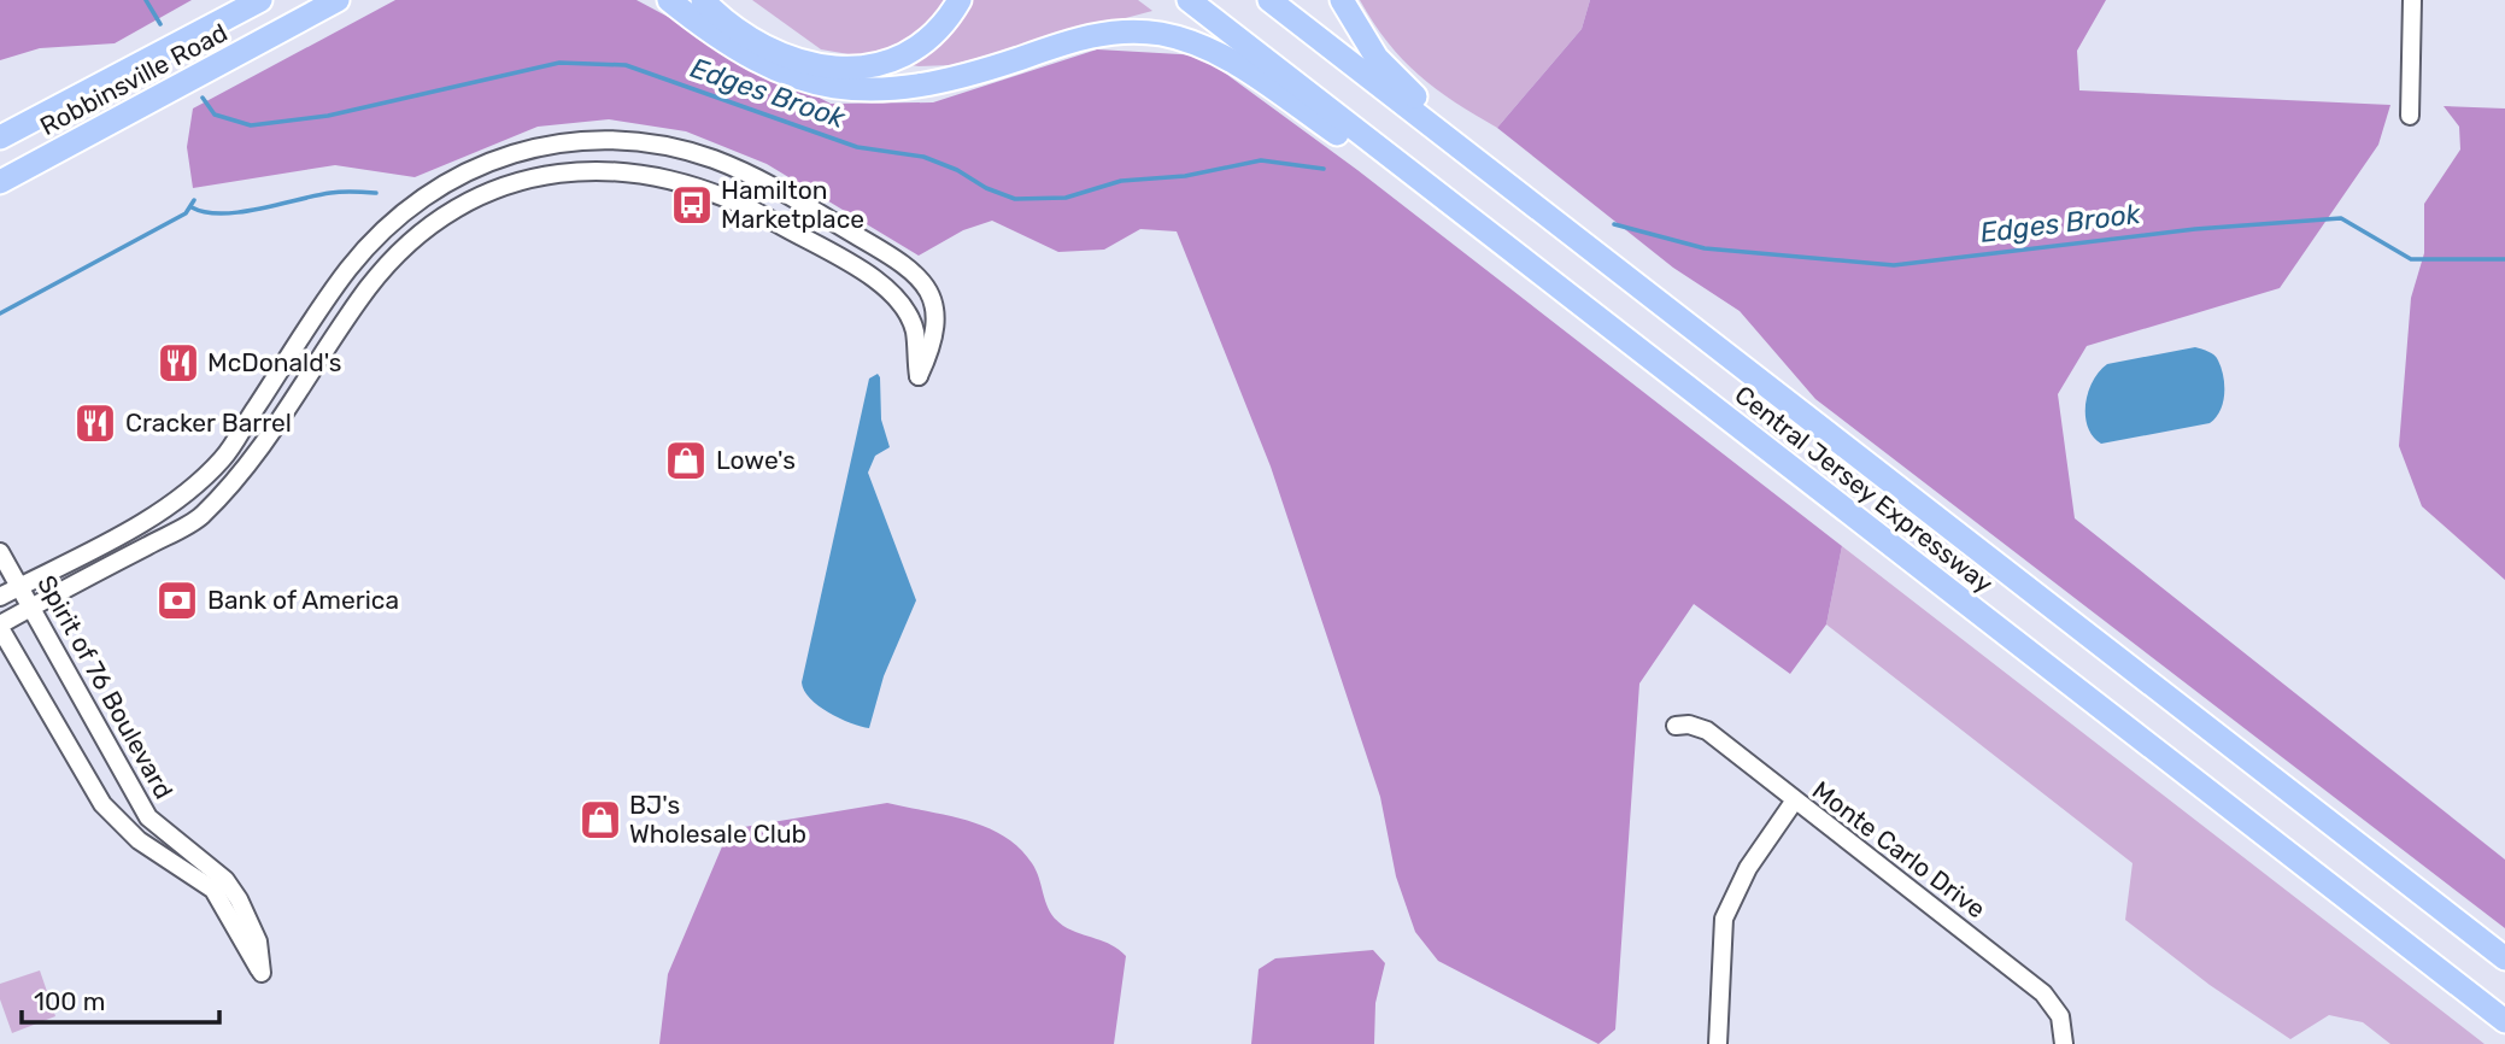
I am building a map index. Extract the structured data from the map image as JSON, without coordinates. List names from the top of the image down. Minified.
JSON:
{"streets":{"highway":["Robbinsville Road","Central Jersey Expressway"],"street":["Spirit of 76 Boulevard","Monte Carlo Drive"]},"water":["Edges Brook"],"places":{"bus stop":["Hamilton Marketplace"],"restaurant":["McDonald's","Cracker Barrel"],"shop":["Lowe's","BJ's Wholesale Club"],"bank":["Bank of America"]},"scale_bar":"100 m"}
